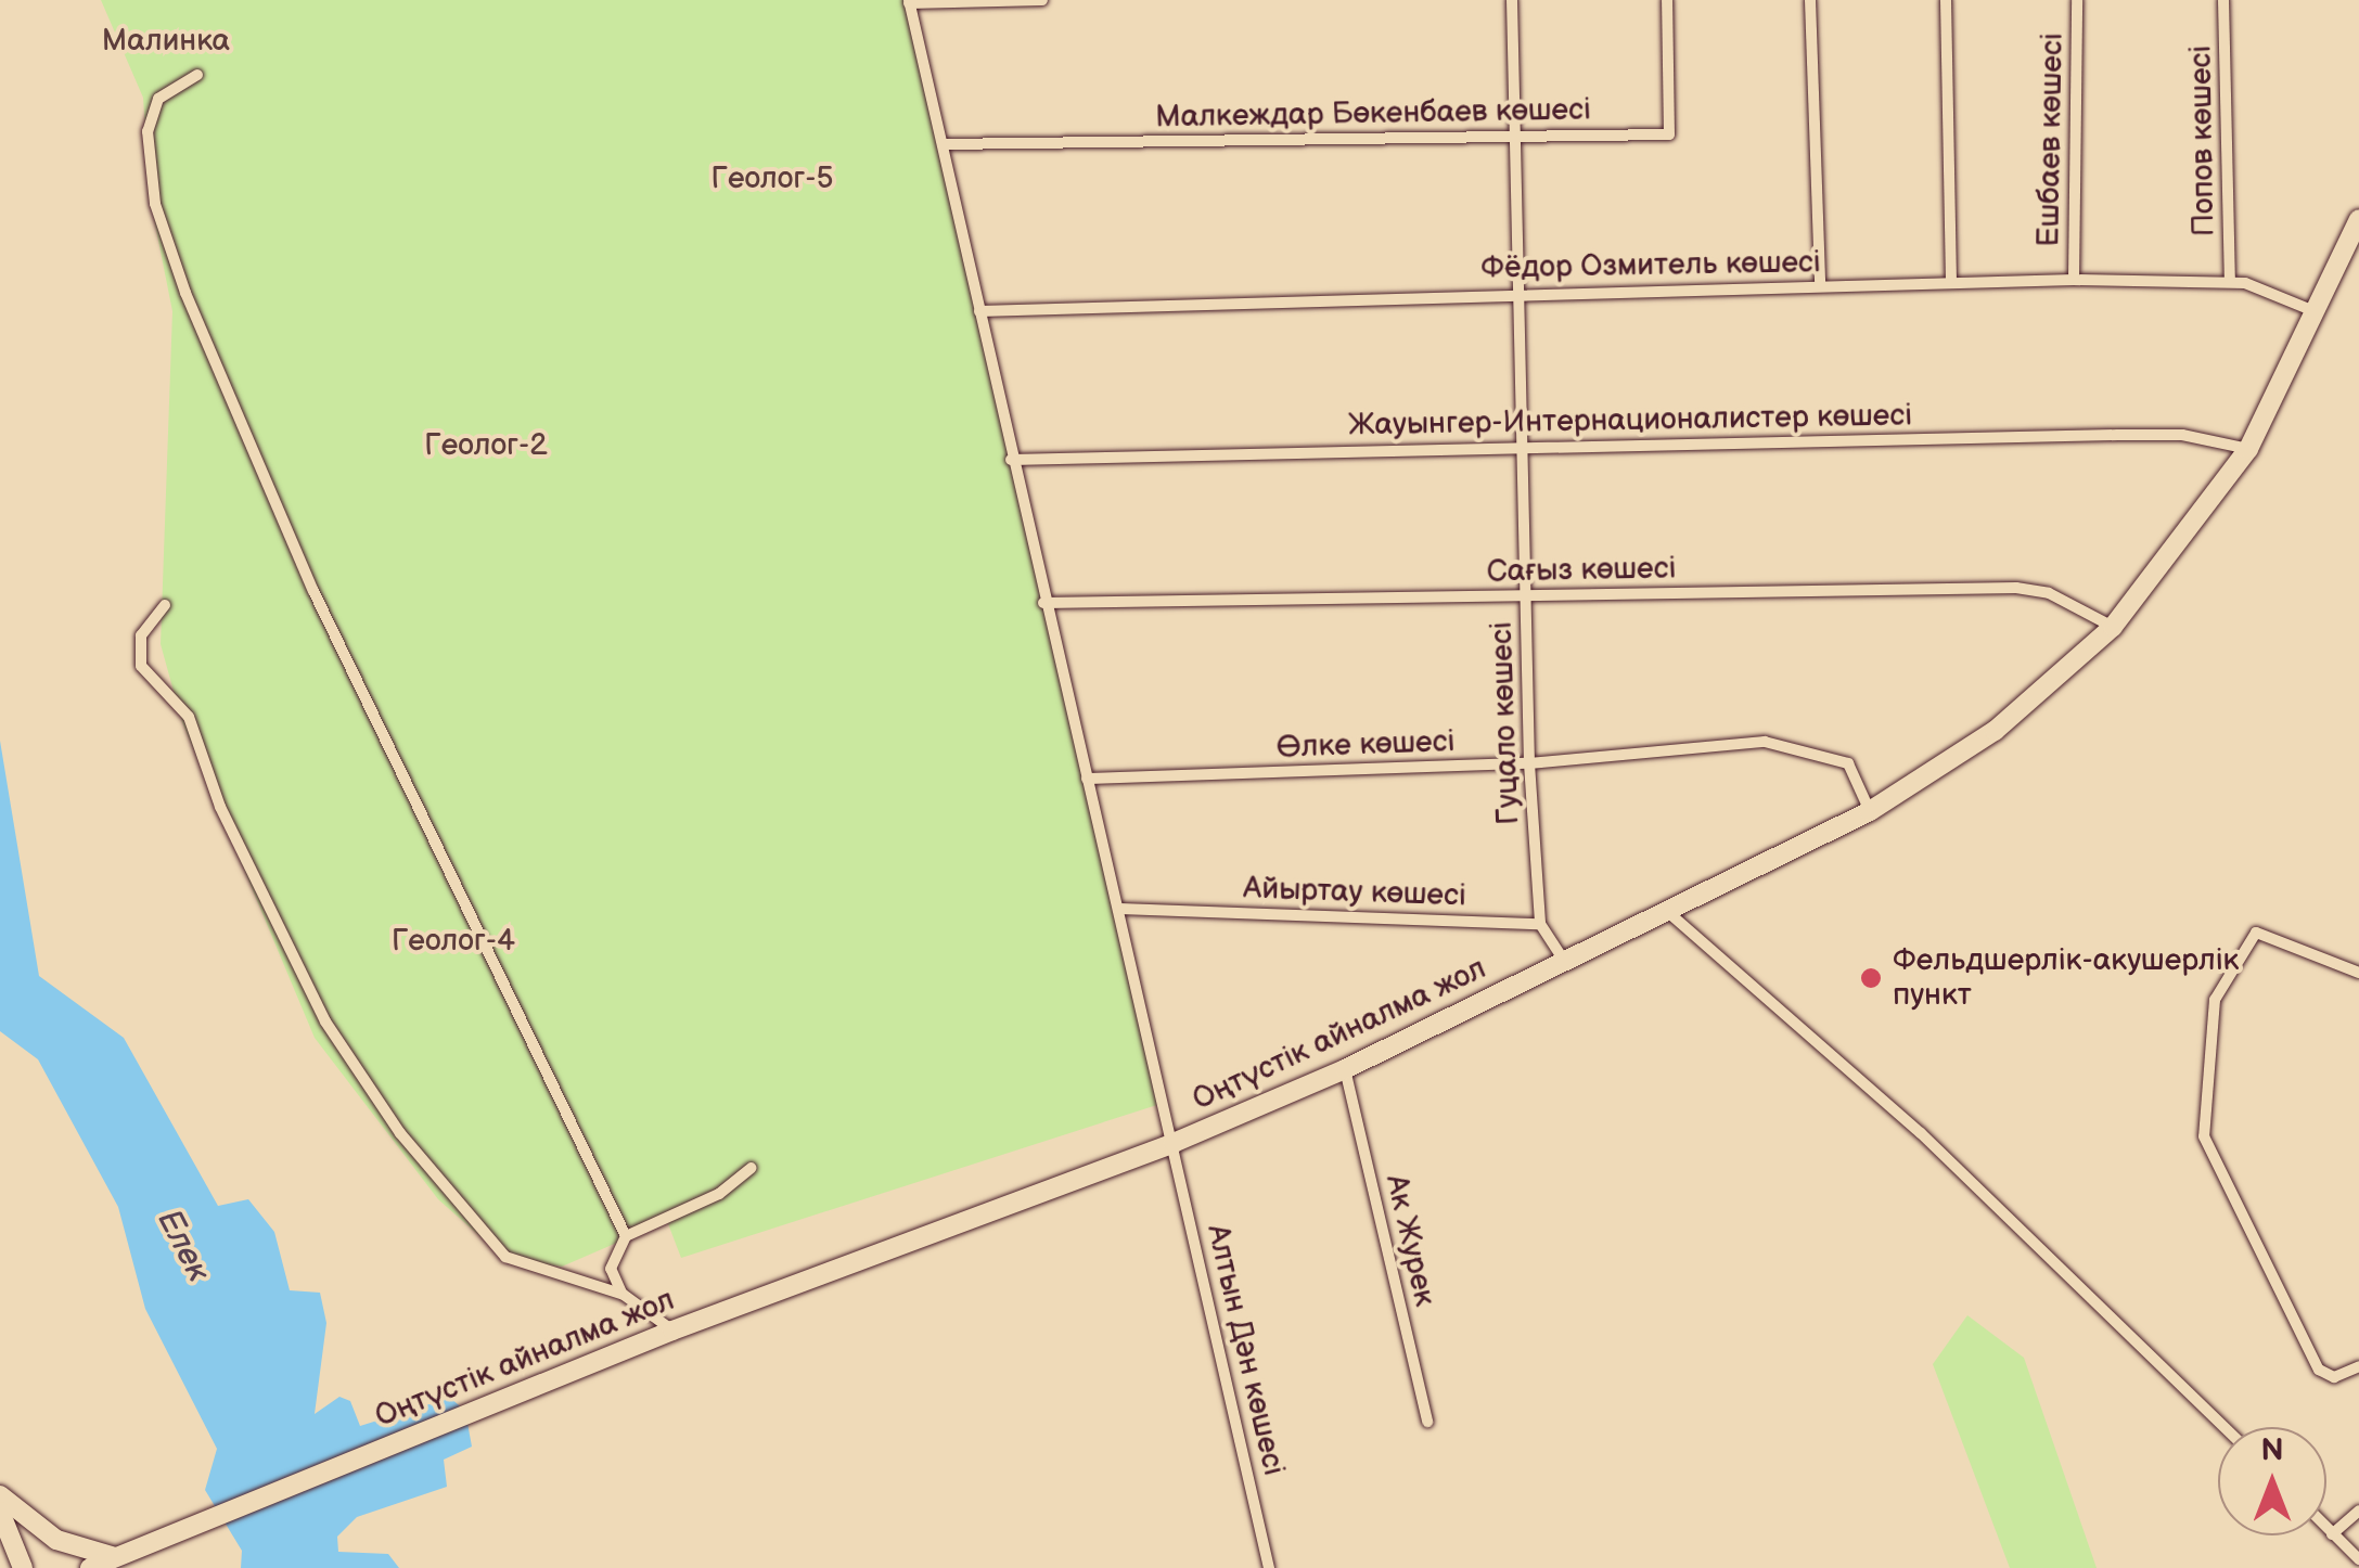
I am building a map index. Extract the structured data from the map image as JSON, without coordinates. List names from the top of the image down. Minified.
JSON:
{"streets":{"highway":["Оңтүстік айналма жол"],"street":["Малкеждар Бөкенбаев көшесі","Ешбаев көшесі","Попов көшесі","Фёдор Озмитель көшесі","Жауынгер-Интернационалистер көшесі","Сағыз көшесі","Гуцало көшесі","Өлке көшесі","Айыртау көшесі","Ак Журек","Алтын Дән көшесі"]},"crossings":[["Малкеждар Бөкенбаев көшесі","Гуцало көшесі"],["Малкеждар Бөкенбаев көшесі","Алтын Дән көшесі"],["Ешбаев көшесі","Фёдор Озмитель көшесі"],["Попов көшесі","Фёдор Озмитель көшесі"],["Фёдор Озмитель көшесі","Гуцало көшесі"],["Фёдор Озмитель көшесі","Оңтүстік айналма жол"],["Фёдор Озмитель көшесі","Алтын Дән көшесі"],["Жауынгер-Интернационалистер көшесі","Гуцало көшесі"],["Жауынгер-Интернационалистер көшесі","Оңтүстік айналма жол"],["Жауынгер-Интернационалистер көшесі","Алтын Дән көшесі"],["Сағыз көшесі","Гуцало көшесі"],["Сағыз көшесі","Оңтүстік айналма жол"],["Сағыз көшесі","Алтын Дән көшесі"],["Гуцало көшесі","Өлке көшесі"],["Гуцало көшесі","Айыртау көшесі"],["Өлке көшесі","Оңтүстік айналма жол"],["Өлке көшесі","Алтын Дән көшесі"],["Айыртау көшесі","Алтын Дән көшесі"],["Оңтүстік айналма жол","Ак Журек"],["Оңтүстік айналма жол","Алтын Дән көшесі"]],"water":["Елек"],"parks":["Малинка","Геолог-5","Геолог-2","Геолог-4"],"places":["Фельдшерлік-акушерлік пункт"],"north":"top"}
